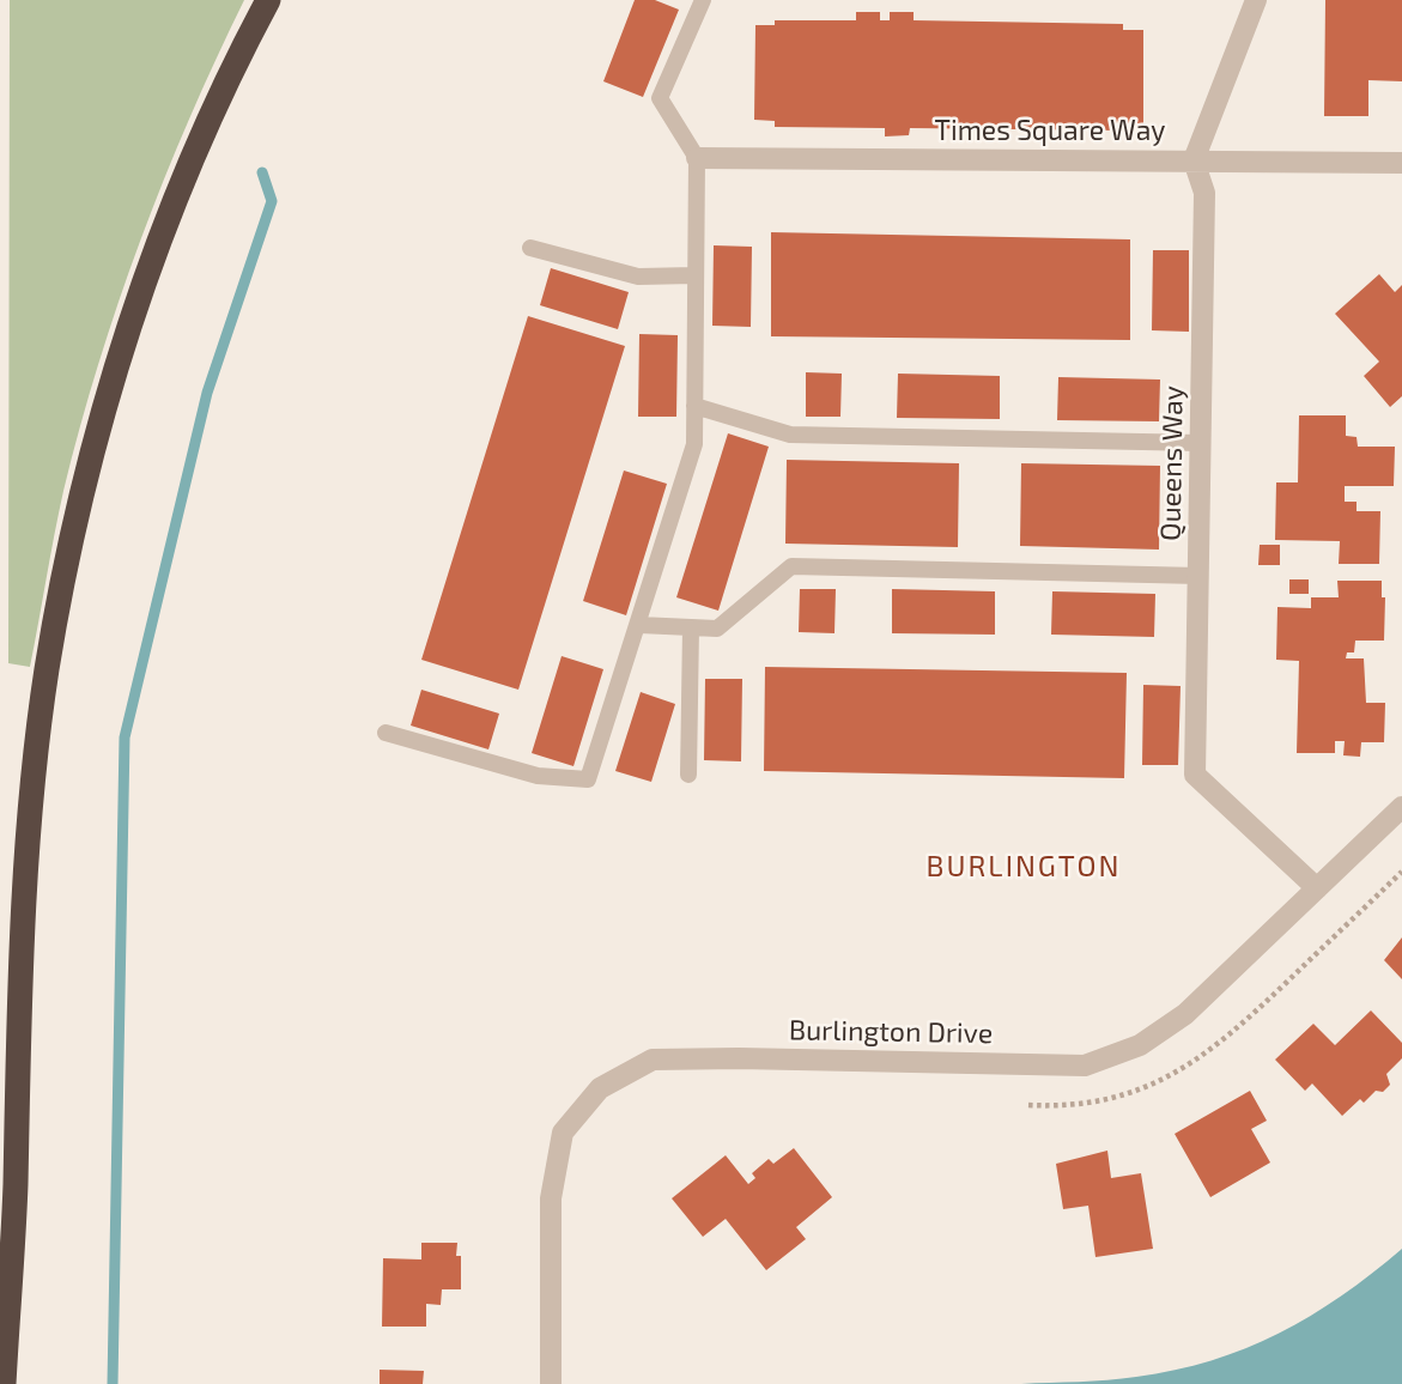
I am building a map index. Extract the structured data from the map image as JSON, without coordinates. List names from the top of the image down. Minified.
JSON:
{"streets":{"street":["Times Square Way","Queens Way","Burlington Drive"]},"crossings":[["Times Square Way","Queens Way"],["Queens Way","Burlington Drive"]],"districts":["BURLINGTON"]}
